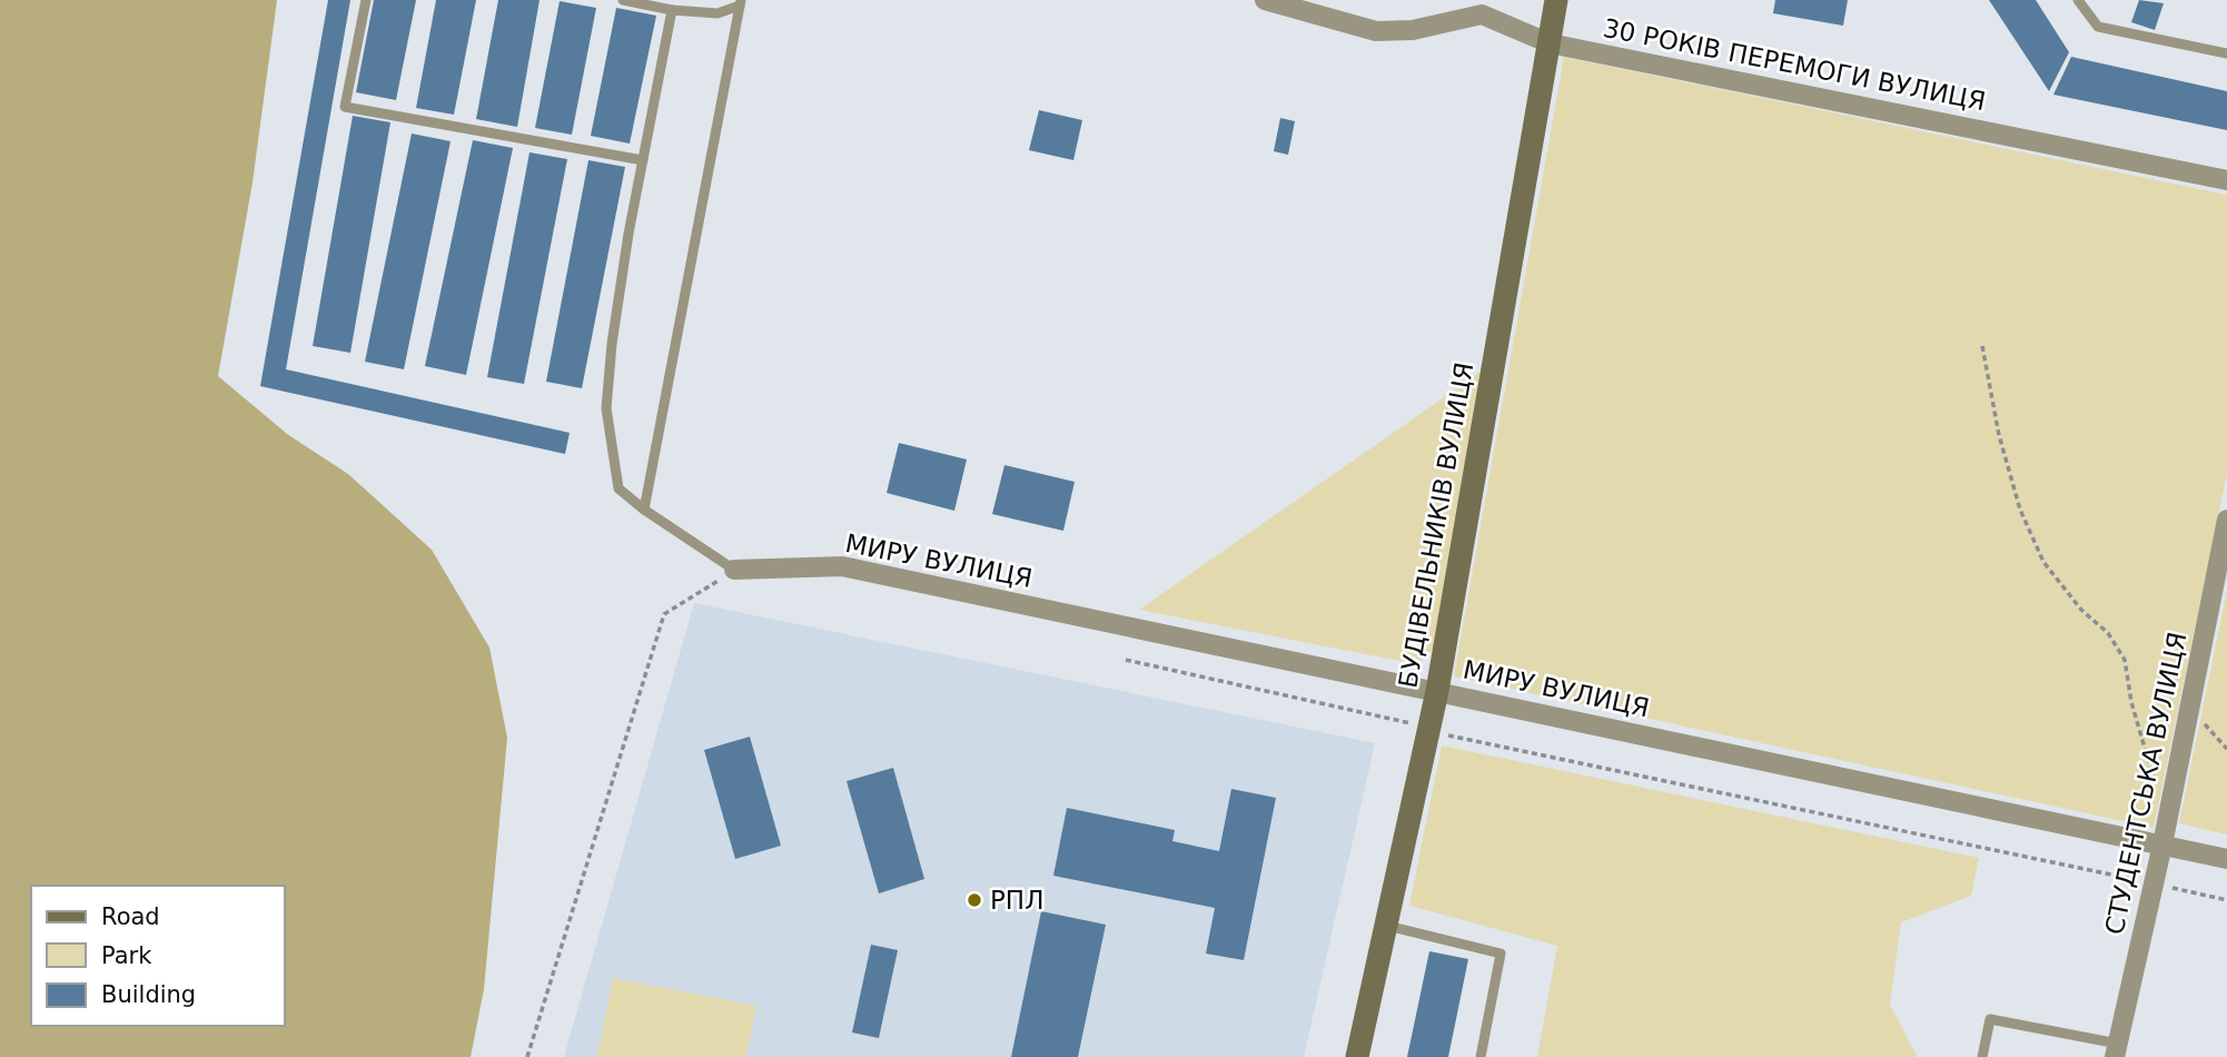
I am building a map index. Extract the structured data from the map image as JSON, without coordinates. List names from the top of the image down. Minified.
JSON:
{"streets":{"street":["30 РОКІВ ПЕРЕМОГИ ВУЛИЦЯ","БУДІВЕЛЬНИКІВ ВУЛИЦЯ","МИРУ ВУЛИЦЯ","СТУДЕНТСЬКА ВУЛИЦЯ"]},"crossings":[["30 РОКІВ ПЕРЕМОГИ ВУЛИЦЯ","БУДІВЕЛЬНИКІВ ВУЛИЦЯ"],["БУДІВЕЛЬНИКІВ ВУЛИЦЯ","МИРУ ВУЛИЦЯ"],["МИРУ ВУЛИЦЯ","СТУДЕНТСЬКА ВУЛИЦЯ"]],"places":["РПЛ"],"legend":["Road","Park","Building"]}
